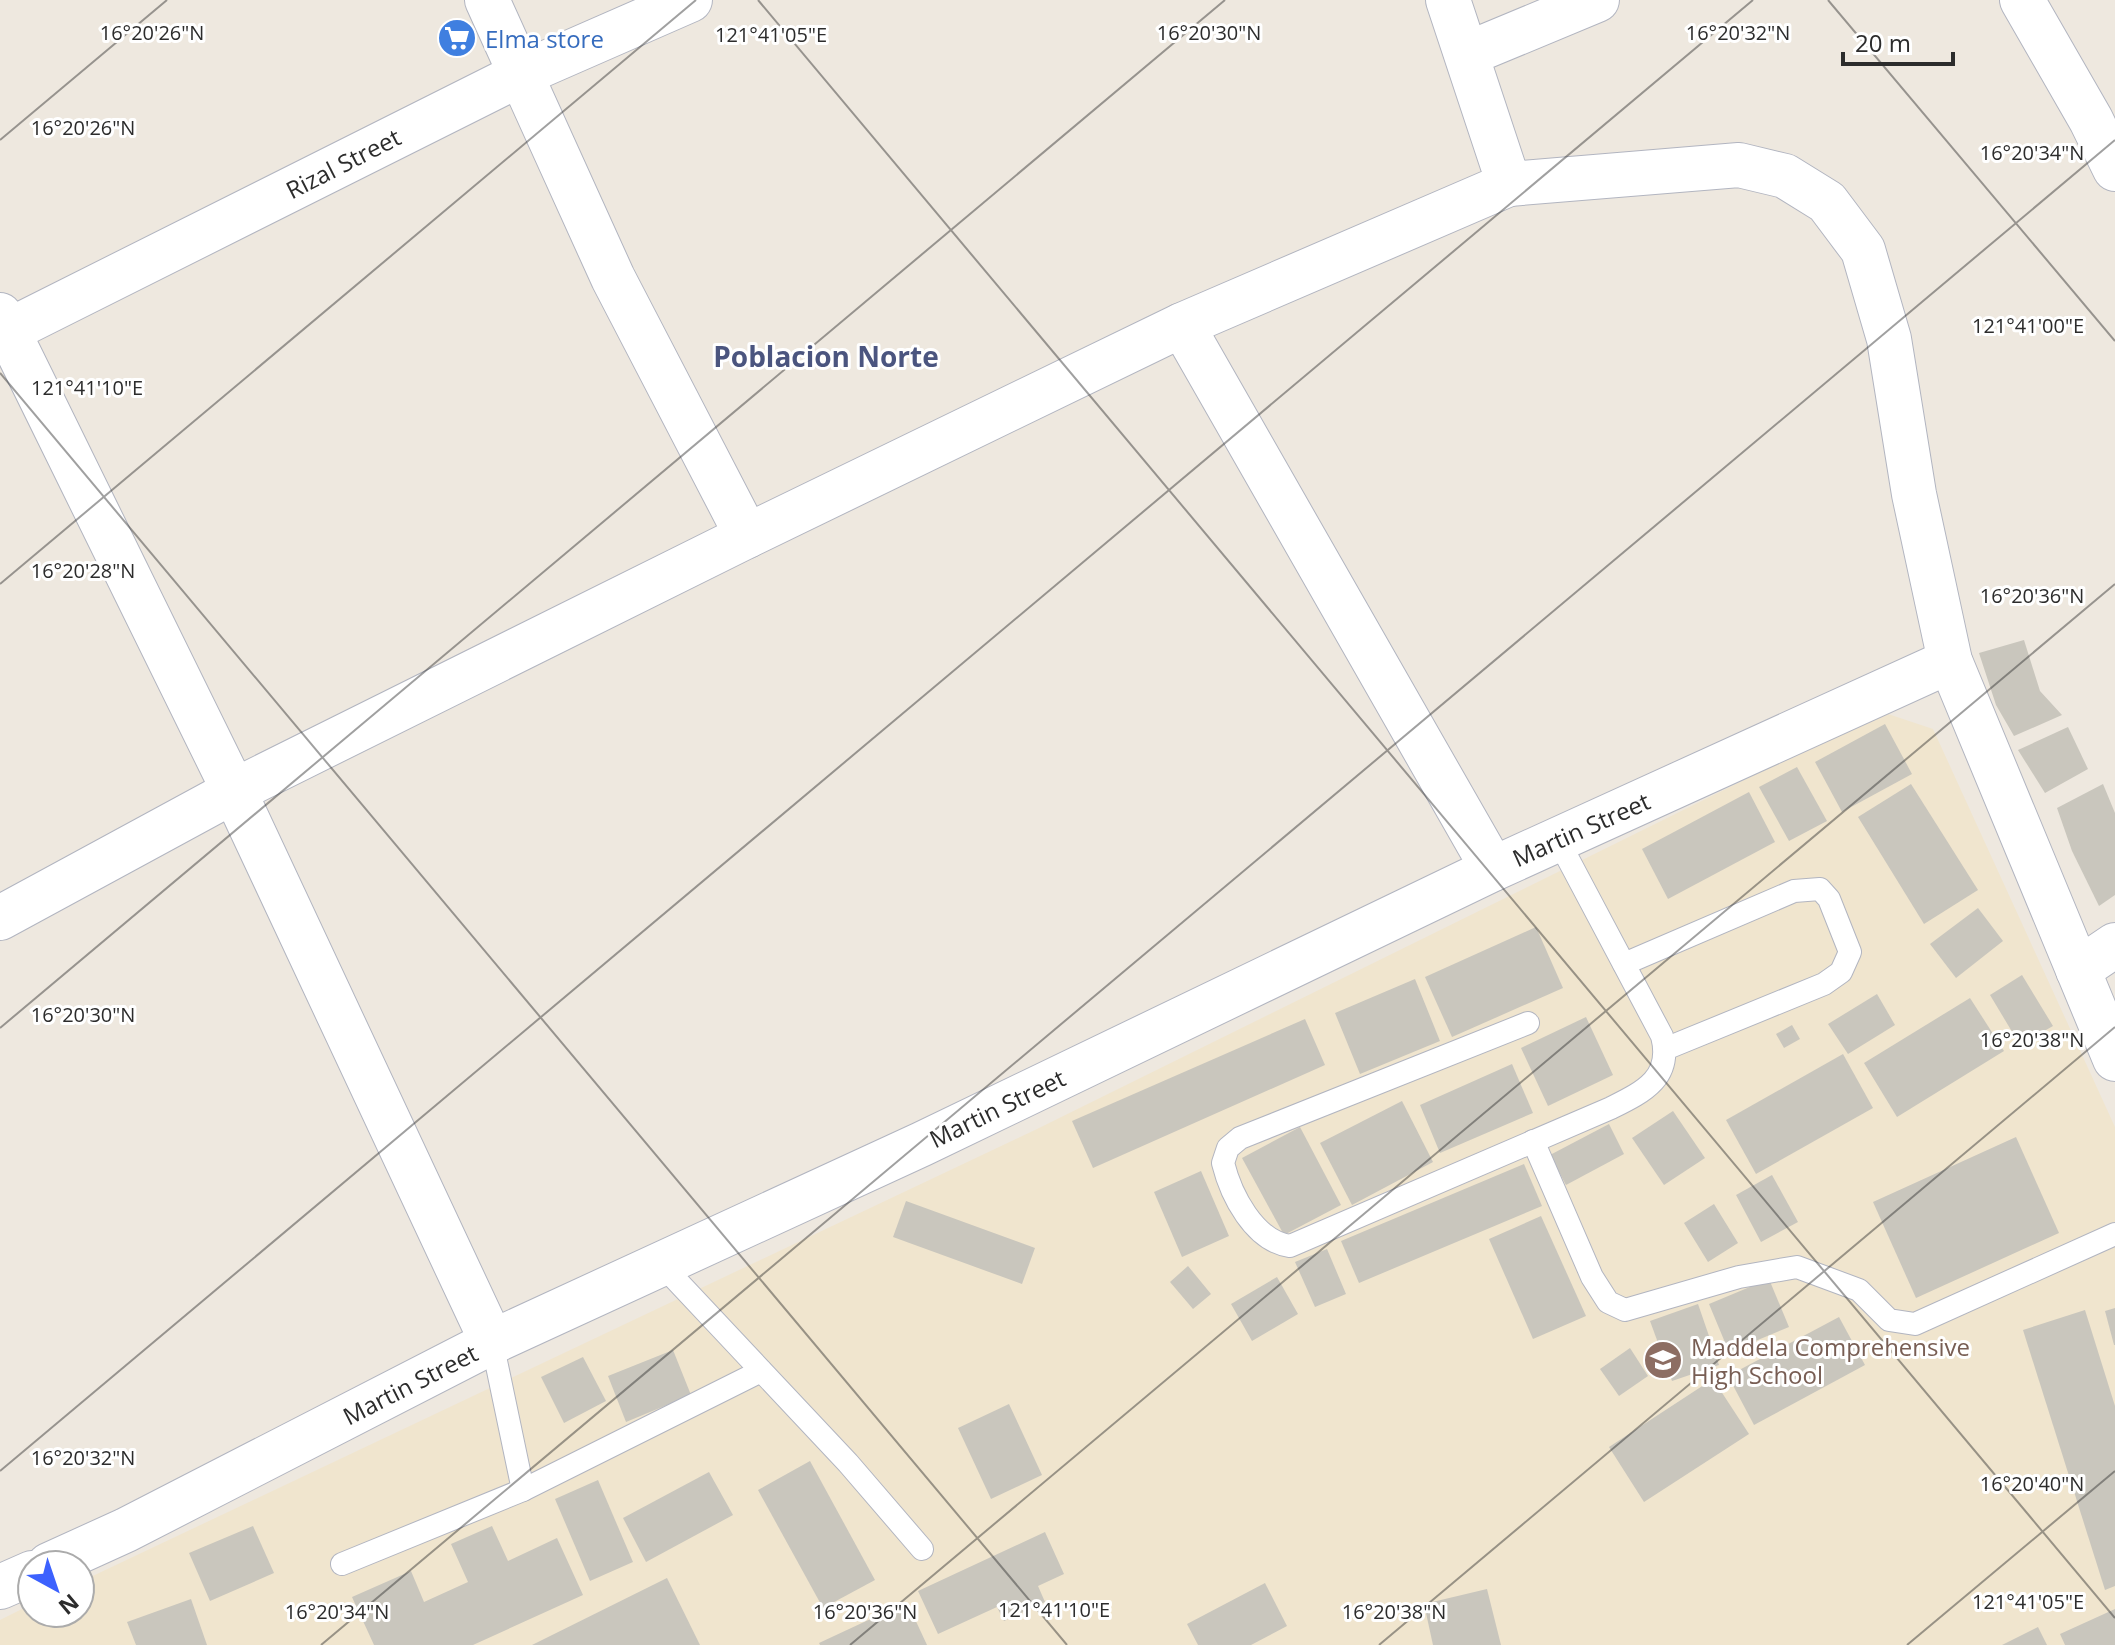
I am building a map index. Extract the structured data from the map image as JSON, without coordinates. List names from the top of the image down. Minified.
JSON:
{"streets":{"street":["Rizal Street","Martin Street"]},"districts":["Poblacion Norte"],"places":{"supermarket":["Elma store"],"school or university":["Maddela Comprehensive High School"]},"scale_bar":"20 m","north":"bottom right","coordinates":["16°20'32\"N","16°20'26\"N","16°20'30\"N","121°41'05\"E","16°20'34\"N","121°41'00\"E","121°41'10\"E","16°20'28\"N","16°20'36\"N","16°20'38\"N","16°20'40\"N"]}
